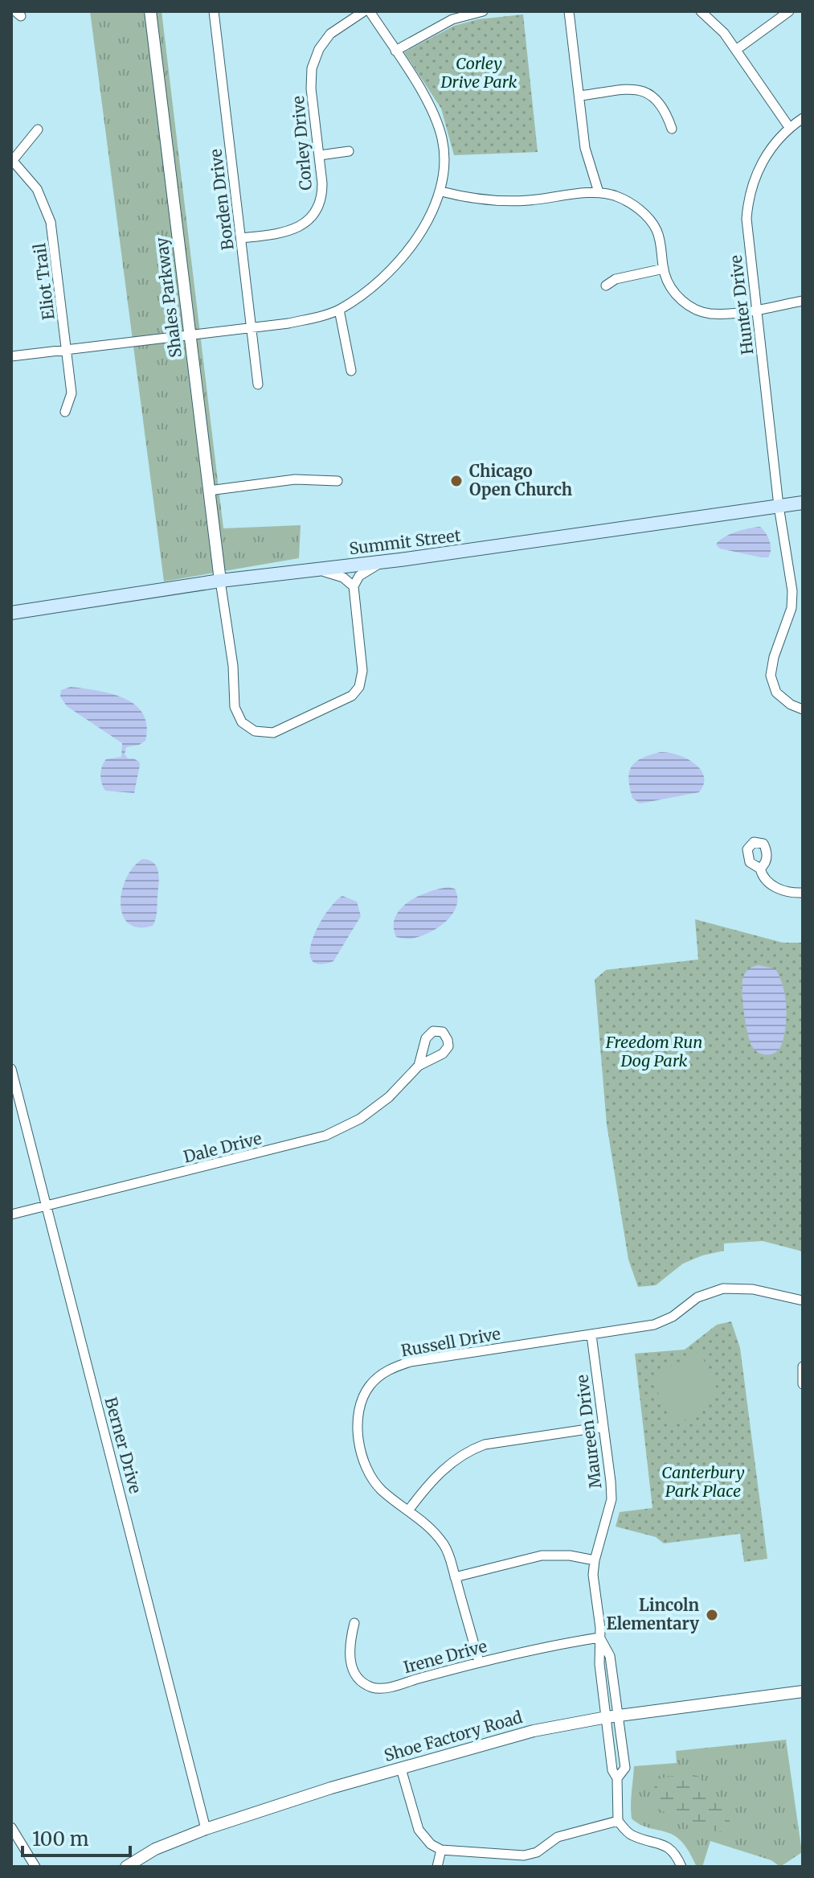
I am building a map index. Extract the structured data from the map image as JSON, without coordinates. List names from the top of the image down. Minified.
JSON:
{"streets":{"main road":["Summit Street"],"street":["Corley Drive","Borden Drive","Eliot Trail","Shales Parkway","Hunter Drive","Dale Drive","Russell Drive","Maureen Drive","Berner Drive","Irene Drive","Shoe Factory Road"]},"crossings":[["Corley Drive","Borden Drive"],["Shales Parkway","Summit Street"],["Hunter Drive","Summit Street"],["Dale Drive","Berner Drive"],["Russell Drive","Maureen Drive"],["Russell Drive","Irene Drive"],["Maureen Drive","Irene Drive"],["Maureen Drive","Shoe Factory Road"],["Berner Drive","Shoe Factory Road"]],"parks":["Corley Drive Park","Freedom Run Dog Park","Canterbury Park Place"],"places":["Chicago Open Church","Lincoln Elementary"],"scale_bar":"100 m"}
